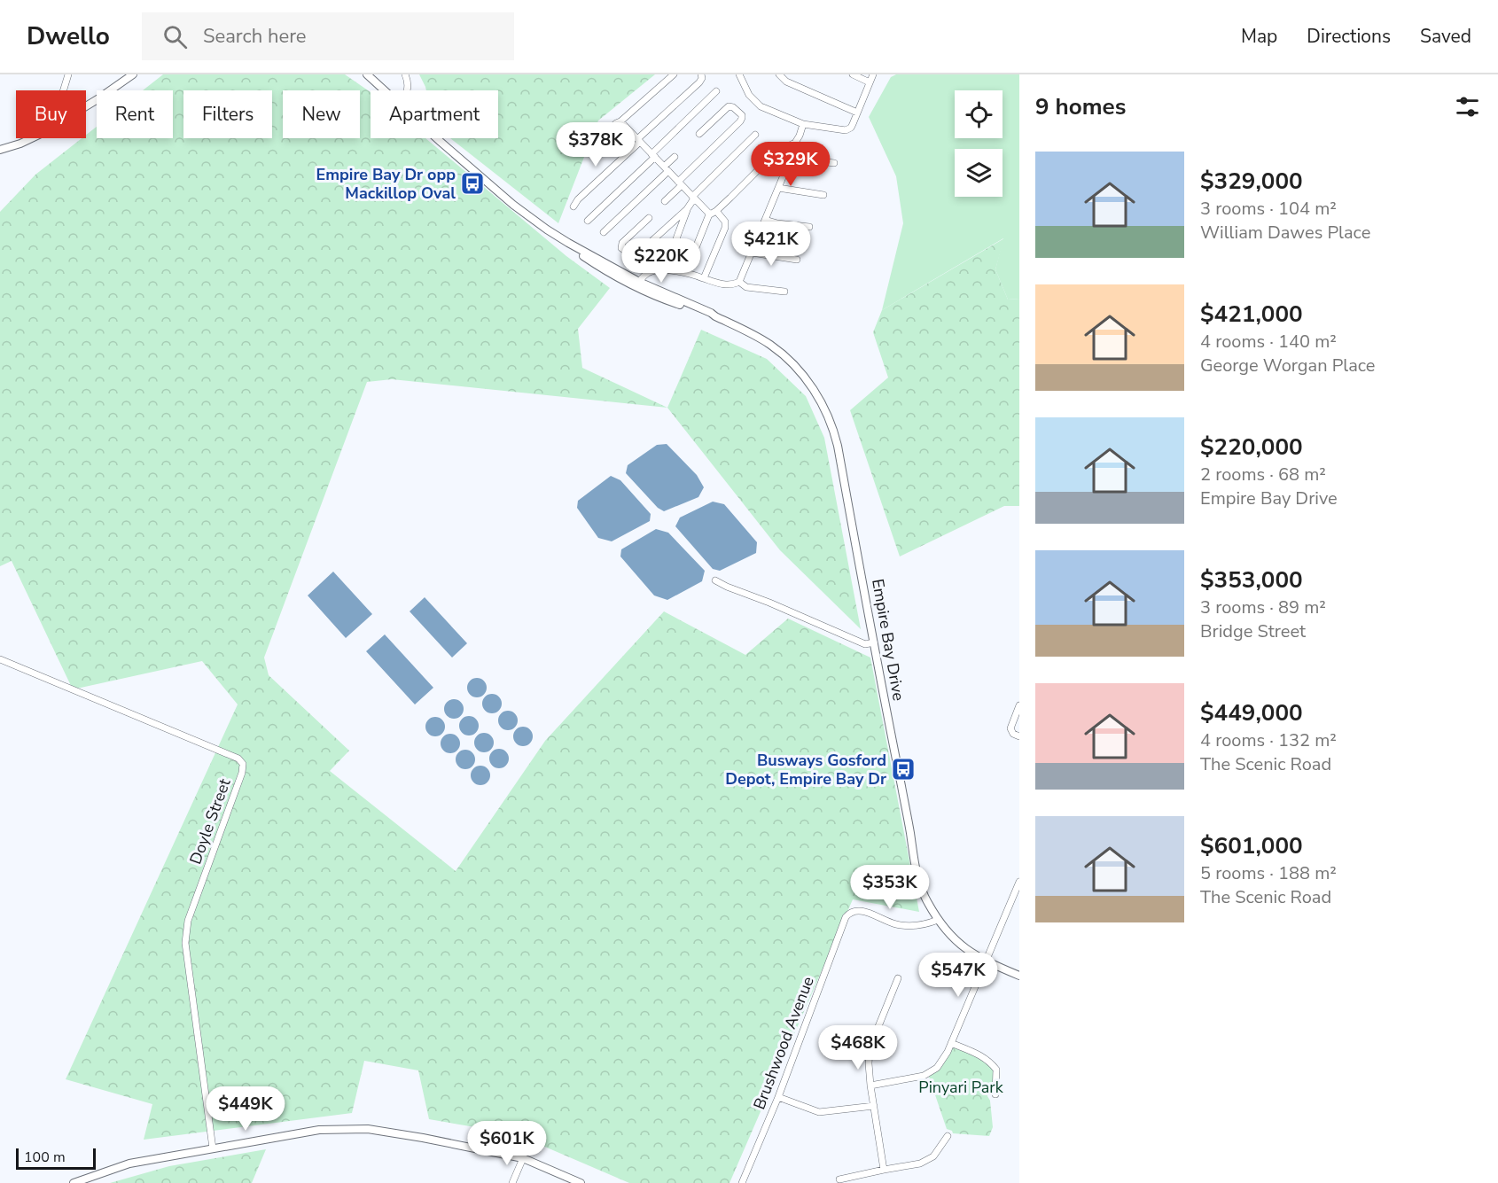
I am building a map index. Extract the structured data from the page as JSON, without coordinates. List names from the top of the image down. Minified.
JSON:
{"streets":{"main road":["Empire Bay Drive"],"street":["Doyle Street","Brushwood Avenue"]},"crossings":[["Empire Bay Drive","Brushwood Avenue"]],"parks":["Pinyari Park"],"places":{"bus stop":["Empire Bay Dr opp Mackillop Oval","Busways Gosford Depot, Empire Bay Dr"]},"scale_bar":"100 m","page":{"header":"Dwello","search":"Search here","nav":["Map","Directions","Saved"],"heading":"9 homes","chip":["Buy","Rent","Filters","New","Apartment"],"price":["$378K","$329K","$421K","$220K","$353K","$547K","$468K","$449K","$601K"],"list":[{"name":"$329,000","note":"3 rooms · 104 m² · William Dawes Place"},{"name":"$421,000","note":"4 rooms · 140 m² · George Worgan Place"},{"name":"$220,000","note":"2 rooms · 68 m² · Empire Bay Drive"},{"name":"$353,000","note":"3 rooms · 89 m² · Bridge Street"},{"name":"$449,000","note":"4 rooms · 132 m² · The Scenic Road"},{"name":"$601,000","note":"5 rooms · 188 m² · The Scenic Road"}],"scale":"100 m"}}
